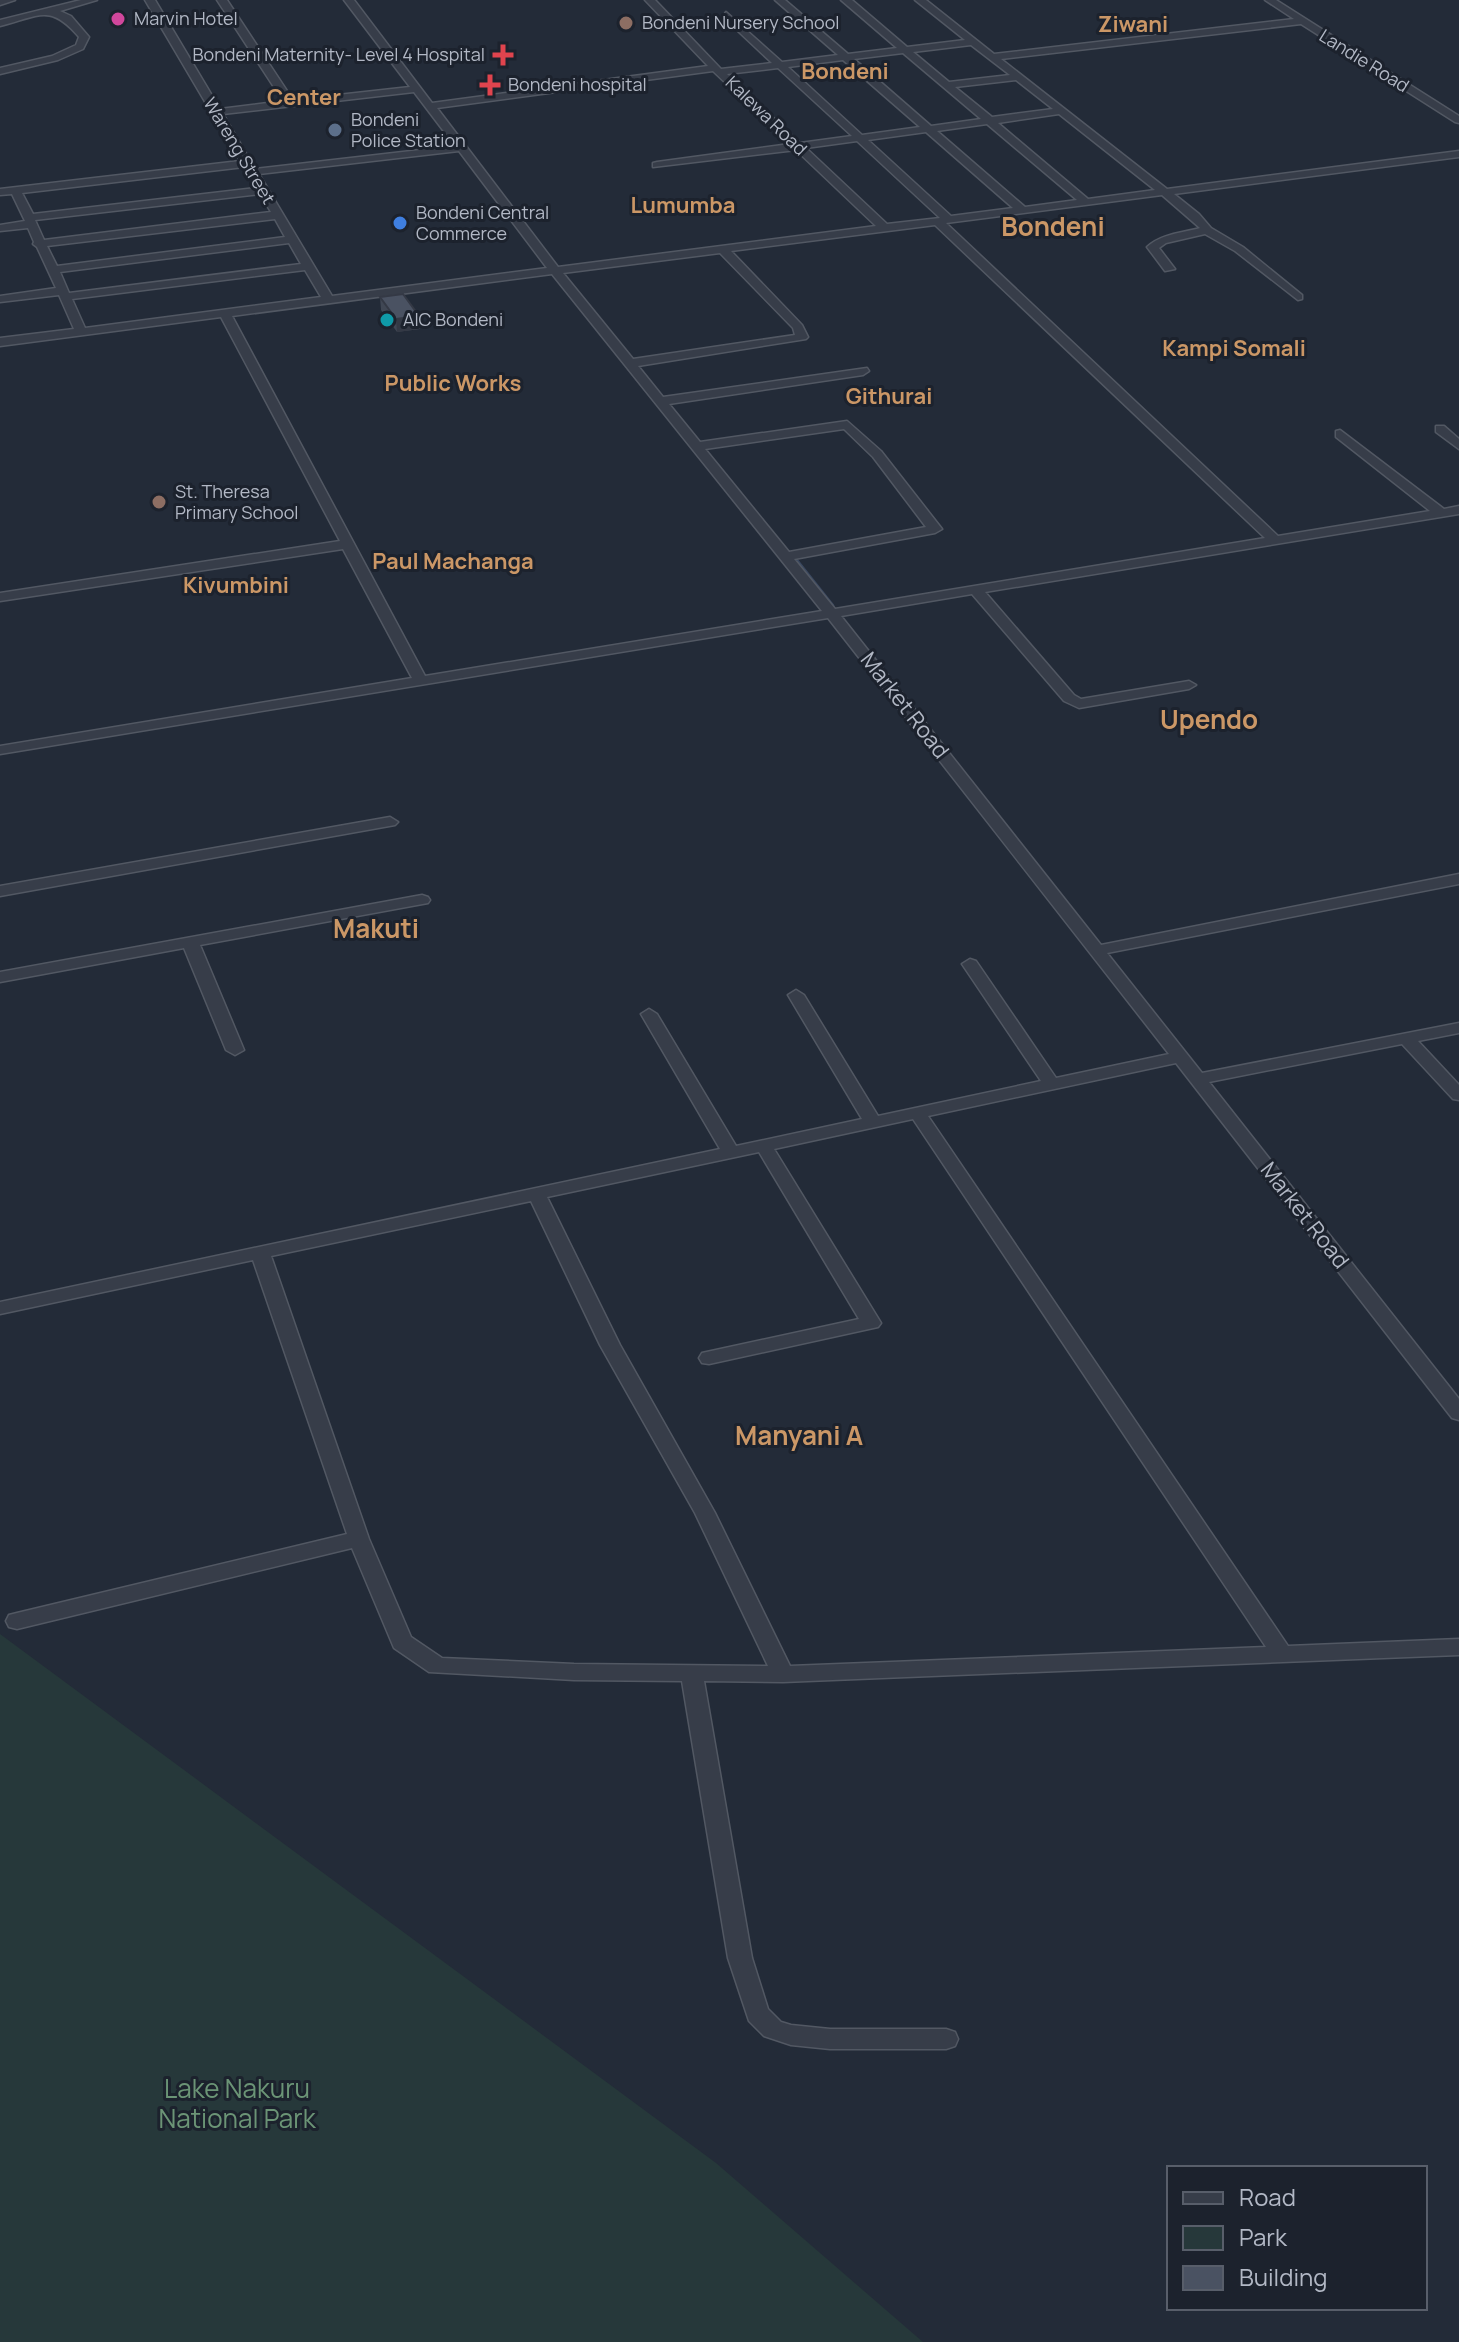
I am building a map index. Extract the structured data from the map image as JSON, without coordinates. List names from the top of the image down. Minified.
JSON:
{"streets":{"street":["Landie Road","Kalewa Road","Wareng Street","Market Road"]},"districts":["Ziwani","Bondeni","Center","Lumumba","Bondeni","Kampi Somali","Public Works","Githurai","Paul Machanga","Kivumbini","Upendo","Makuti","Manyani A"],"parks":["Lake Nakuru National Park"],"places":{"other":["Marvin Hotel","Bondeni Nursery School","Bondeni Police Station","Bondeni Central Commerce","AIC Bondeni","St. Theresa Primary School"],"health":["Bondeni Maternity- Level 4 Hospital","Bondeni hospital"]},"legend":["Road","Park","Building"]}
